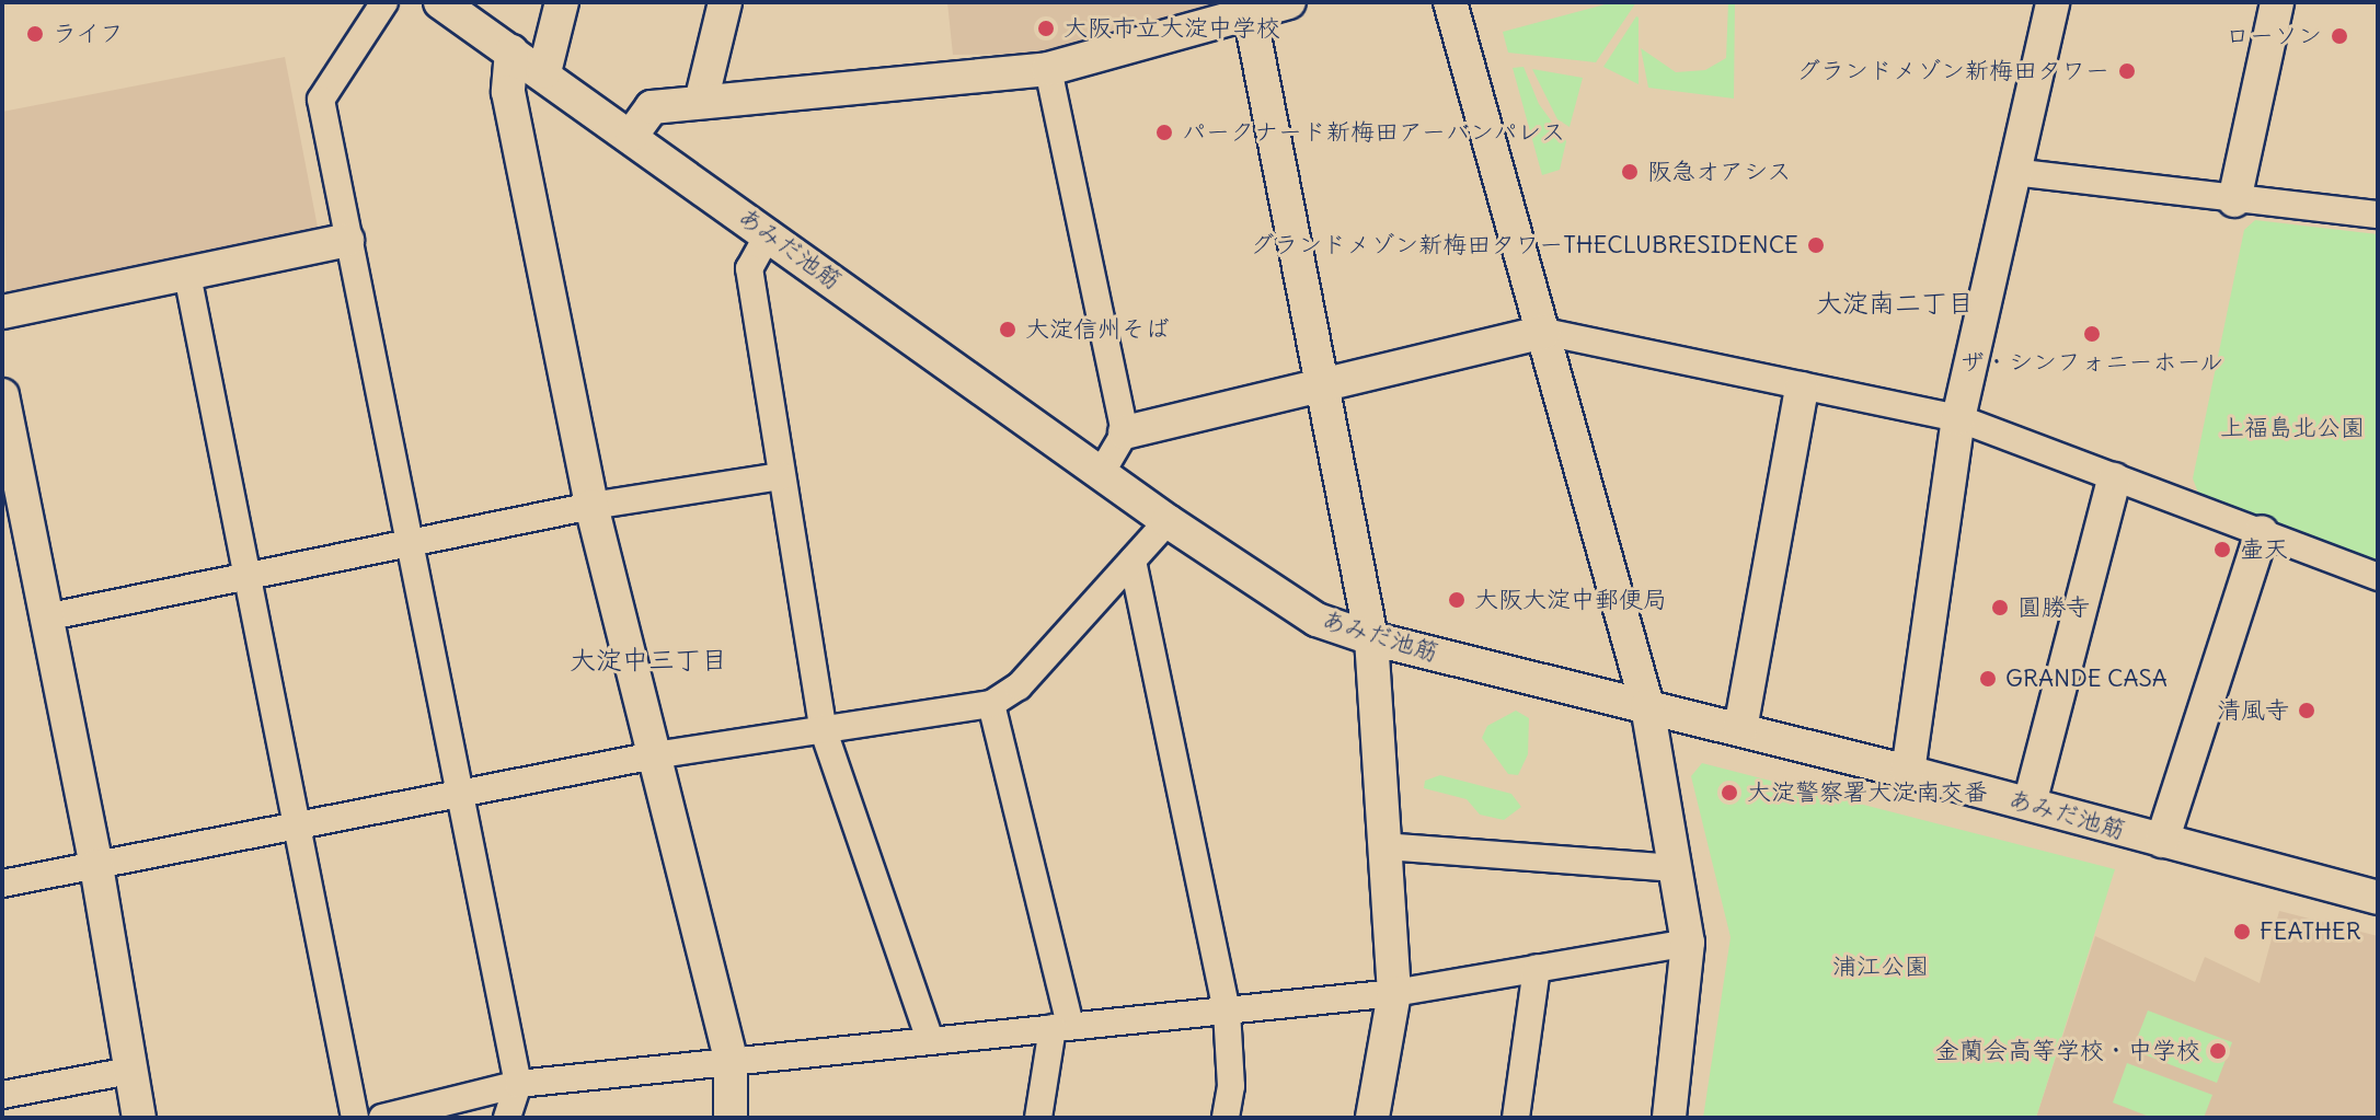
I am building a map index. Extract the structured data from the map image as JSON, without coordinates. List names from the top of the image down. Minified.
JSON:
{"streets":{"street":["あみだ池筋"]},"districts":["大淀南二丁目","大淀中三丁目"],"parks":["上福島北公園","浦江公園"],"places":["大阪市立大淀中学校","ライフ","ローソン","グランドメゾン新梅田タワー","パークナード新梅田アーバンパレス","阪急オアシス","グランドメゾン新梅田タワーTHECLUBRESIDENCE","大淀信州そば","ザ・シンフォニーホール","壷天","大阪大淀中郵便局","圓勝寺","GRANDE CASA","清風寺","大淀警察署大淀南交番","FEATHER","金蘭会高等学校・中学校"]}
